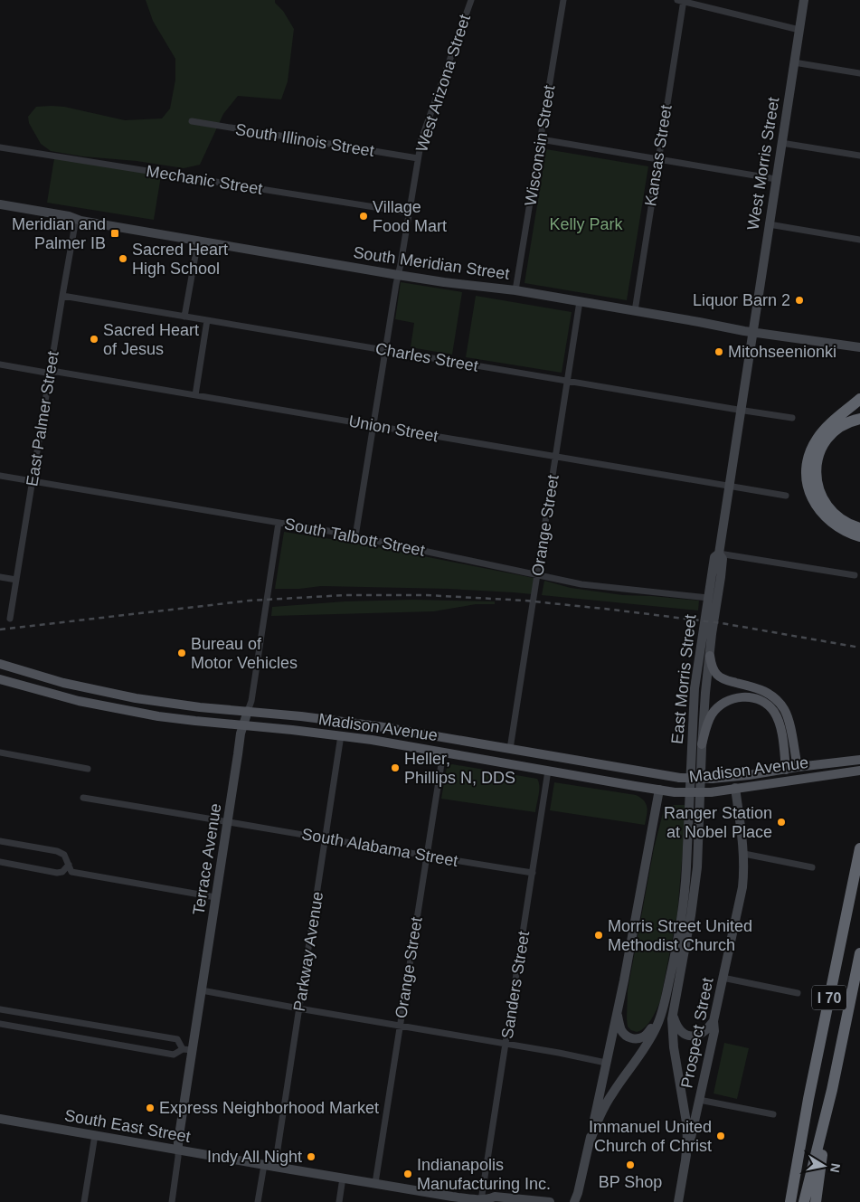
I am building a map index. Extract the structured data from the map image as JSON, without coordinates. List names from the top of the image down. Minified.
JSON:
{"streets":{"highway":["I 70"],"main road":["West Morris Street","South Meridian Street","East Morris Street","Madison Avenue","Terrace Avenue","Prospect Street","South East Street"],"street":["West Arizona Street","South Illinois Street","Wisconsin Street","Kansas Street","Mechanic Street","Charles Street","East Palmer Street","Union Street","Orange Street","South Talbott Street","South Alabama Street","Parkway Avenue","Sanders Street"]},"crossings":[["West Arizona Street","South Illinois Street"],["West Arizona Street","Mechanic Street"],["West Arizona Street","South Meridian Street"],["West Arizona Street","Charles Street"],["West Arizona Street","Union Street"],["West Arizona Street","South Talbott Street"],["Wisconsin Street","South Meridian Street"],["Kansas Street","South Meridian Street"],["West Morris Street","South Meridian Street"],["West Morris Street","East Morris Street"],["South Meridian Street","East Palmer Street"],["South Meridian Street","Orange Street"],["South Meridian Street","East Morris Street"],["Charles Street","East Palmer Street"],["Charles Street","Orange Street"],["Charles Street","East Morris Street"],["East Palmer Street","Union Street"],["East Palmer Street","South Talbott Street"],["Union Street","Orange Street"],["Union Street","East Morris Street"],["Orange Street","South Talbott Street"],["Orange Street","Madison Avenue"],["Orange Street","South Alabama Street"],["Orange Street","South East Street"],["South Talbott Street","East Morris Street"],["South Talbott Street","Terrace Avenue"],["East Morris Street","Madison Avenue"],["East Morris Street","Prospect Street"],["Madison Avenue","Terrace Avenue"],["Madison Avenue","Parkway Avenue"],["Madison Avenue","Sanders Street"],["Madison Avenue","Prospect Street"],["South Alabama Street","Terrace Avenue"],["South Alabama Street","Parkway Avenue"],["South Alabama Street","Sanders Street"],["Terrace Avenue","South East Street"],["Parkway Avenue","South East Street"],["Sanders Street","South East Street"]],"parks":["Kelly Park"],"places":{"other":["Village Food Mart","Sacred Heart High School","Liquor Barn 2","Sacred Heart of Jesus","Mitohseenionki","Bureau of Motor Vehicles","Heller, Phillips N, DDS","Ranger Station at Nobel Place","Morris Street United Methodist Church","Express Neighborhood Market","Immanuel United Church of Christ","Indy All Night","BP Shop","Indianapolis Manufacturing Inc."],"transit":["Meridian and Palmer IB"]},"north":"right"}
